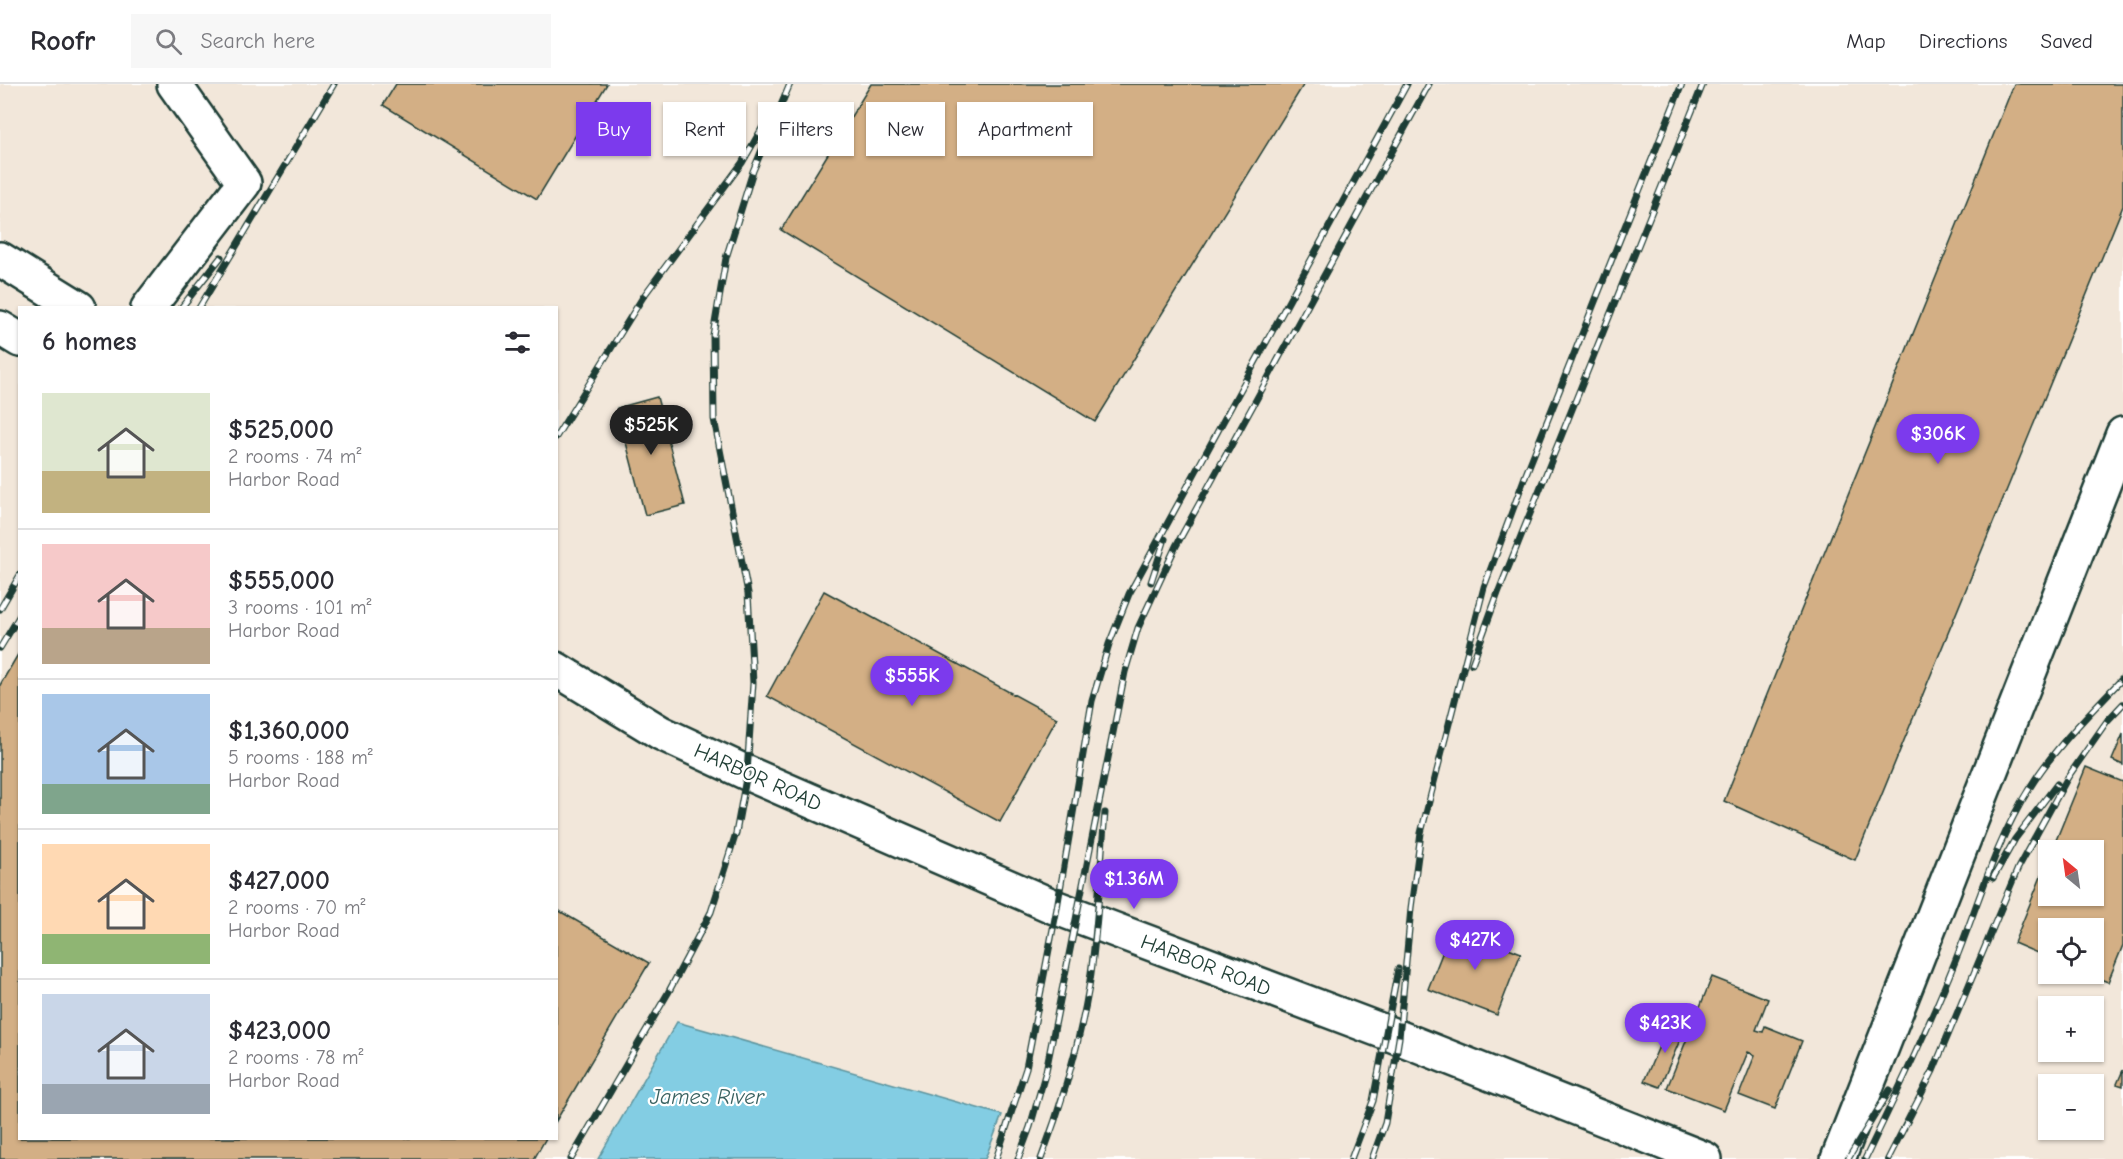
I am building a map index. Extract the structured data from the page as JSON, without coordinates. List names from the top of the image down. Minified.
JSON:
{"streets":{"street":["HARBOR ROAD"]},"water":["James River"],"north":"top left","page":{"header":"Roofr","search":"Search here","nav":["Map","Directions","Saved"],"chip":["Buy","Rent","Filters","New","Apartment"],"heading":"6 homes","list":[{"name":"$525,000","note":"2 rooms · 74 m² · Harbor Road"},{"name":"$555,000","note":"3 rooms · 101 m² · Harbor Road"},{"name":"$1,360,000","note":"5 rooms · 188 m² · Harbor Road"},{"name":"$427,000","note":"2 rooms · 70 m² · Harbor Road"},{"name":"$423,000","note":"2 rooms · 78 m² · Harbor Road"}],"price":["$525K","$306K","$555K","$1.36M","$427K","$423K"],"map_buttons":["+","−"]}}
